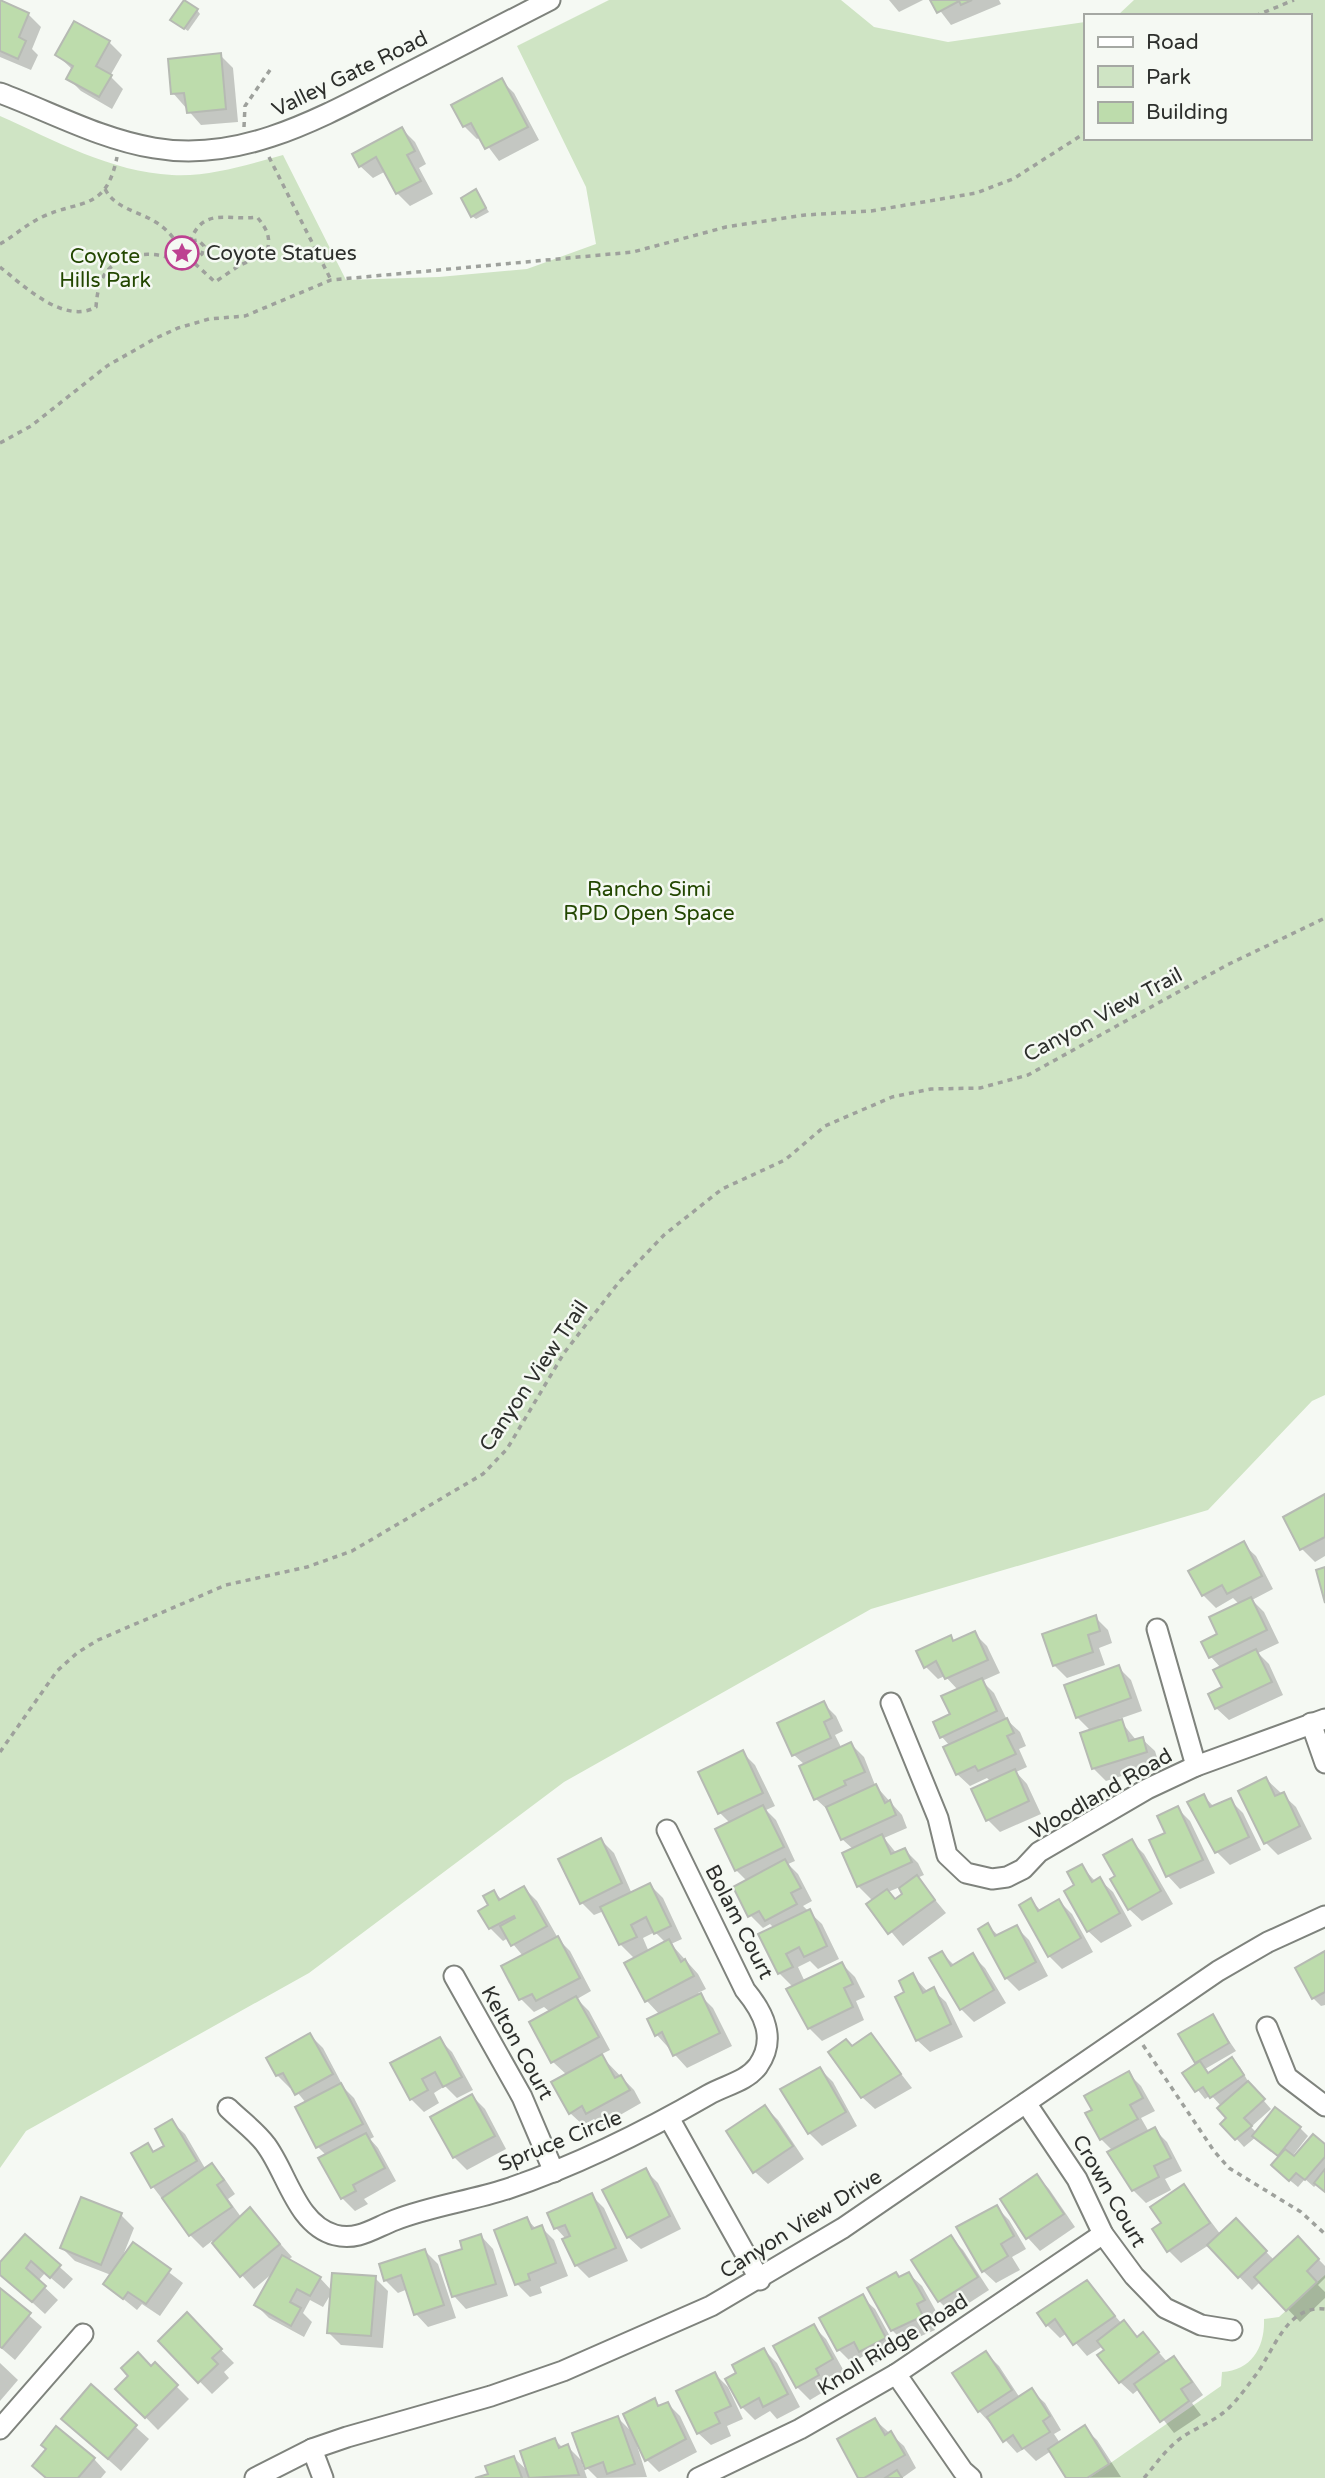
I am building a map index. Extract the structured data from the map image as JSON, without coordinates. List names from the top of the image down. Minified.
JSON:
{"streets":{"street":["Valley Gate Road","Woodland Road","Bolam Court","Kelton Court","Spruce Circle","Crown Court","Canyon View Drive","Knoll Ridge Road"],"path":["Canyon View Trail"]},"crossings":[["Bolam Court","Spruce Circle"],["Kelton Court","Spruce Circle"],["Crown Court","Canyon View Drive"],["Crown Court","Knoll Ridge Road"]],"parks":["Coyote Hills Park","Rancho Simi RPD Open Space"],"places":{"place":["Coyote Statues"]},"legend":["Road","Park","Building"]}
